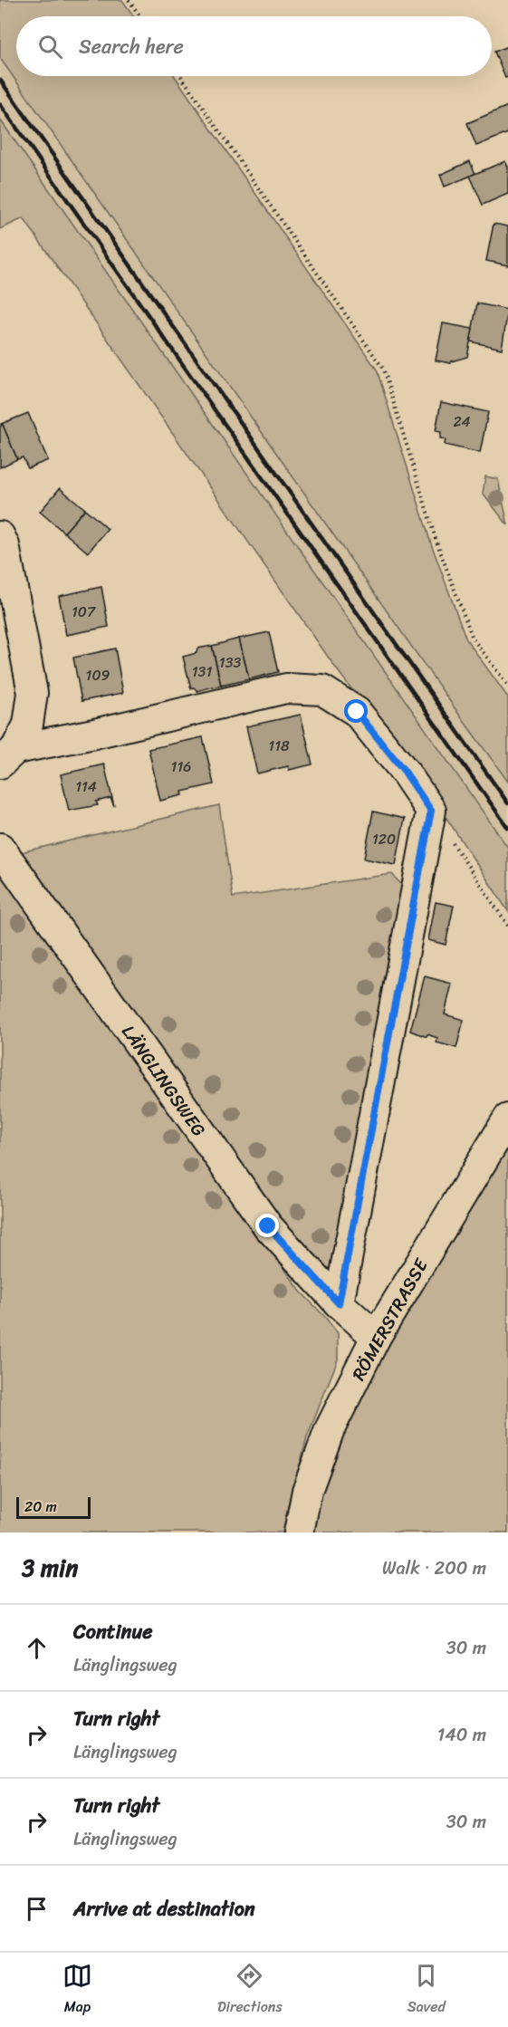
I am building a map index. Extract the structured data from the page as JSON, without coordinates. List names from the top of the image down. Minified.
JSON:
{"streets":{"street":["LÄNGLINGSWEG","RÖMERSTRASSE"]},"crossings":[["LÄNGLINGSWEG","RÖMERSTRASSE"]],"house_numbers":["24","107","133","131","109","118","116","114","120"],"scale_bar":"20 m","page":{"search":"Search here","scale":"20 m","heading":["3 min","Walk · 200 m"],"list":[["Continue","Länglingsweg","30 m"],["Turn right","Länglingsweg","140 m"],["Turn right","Länglingsweg","30 m"],"Arrive at destination"],"nav":["Map","Directions","Saved"]}}
